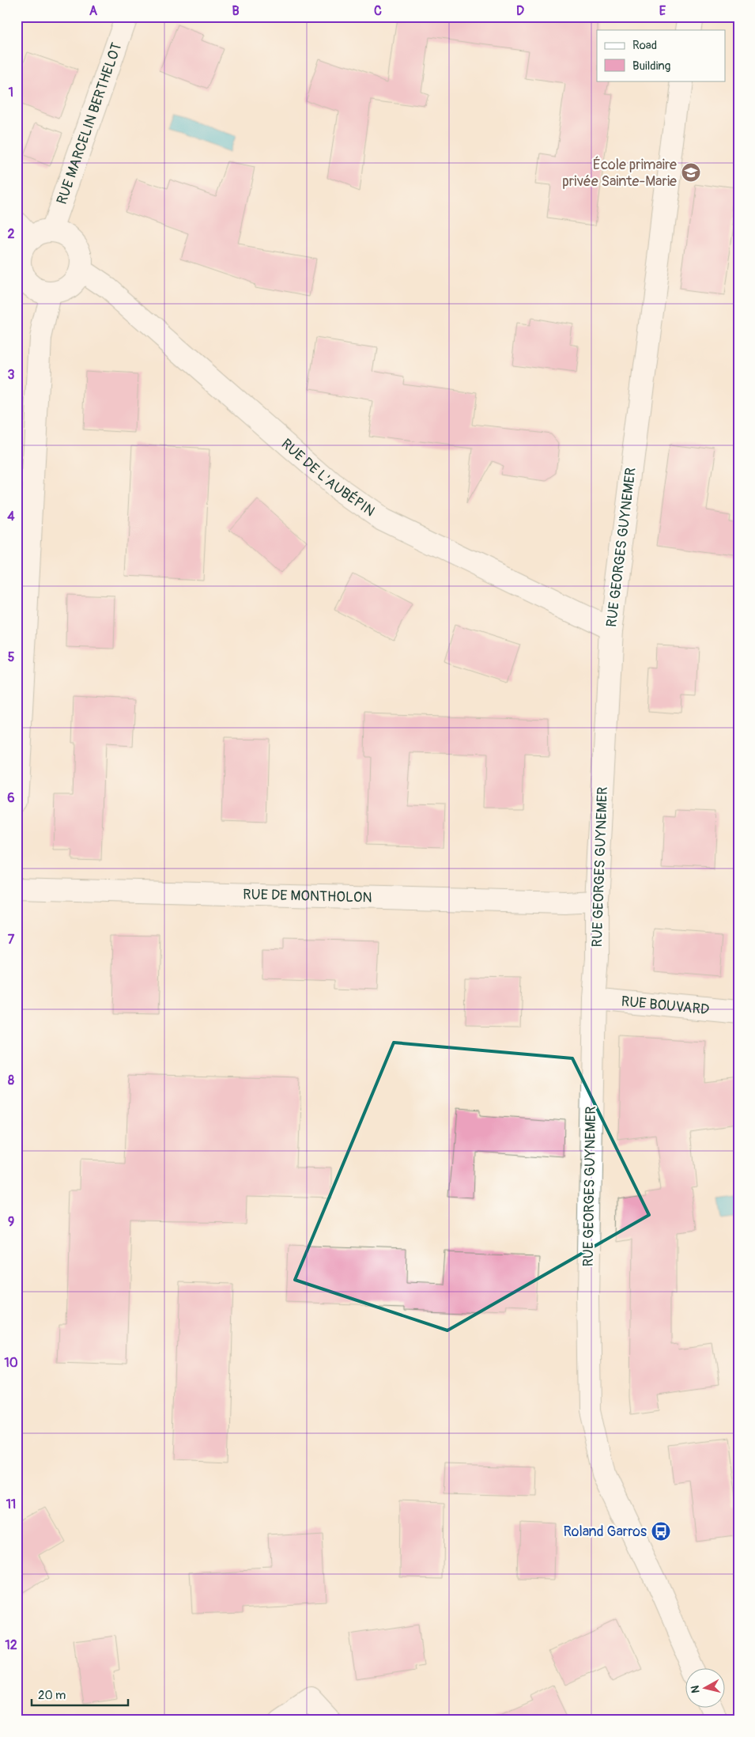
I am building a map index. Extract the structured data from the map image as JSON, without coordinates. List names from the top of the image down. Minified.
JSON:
{"streets":{"street":["RUE MARCELIN BERTHELOT","RUE DE L'AUBÉPIN","RUE GEORGES GUYNEMER","RUE DE MONTHOLON","RUE BOUVARD"]},"crossings":[["RUE MARCELIN BERTHELOT","RUE DE L'AUBÉPIN"],["RUE DE L'AUBÉPIN","RUE GEORGES GUYNEMER"],["RUE GEORGES GUYNEMER","RUE DE MONTHOLON"],["RUE GEORGES GUYNEMER","RUE BOUVARD"]],"places":{"school or university":["École primaire privée Sainte-Marie"],"bus stop":["Roland Garros"]},"legend":["Road","Building"],"scale_bar":"20 m","north":"left","grid":{"columns":["A","B","C","D","E"],"rows":["1","2","3","4","5","6","7","8","9","10","11","12"]}}
